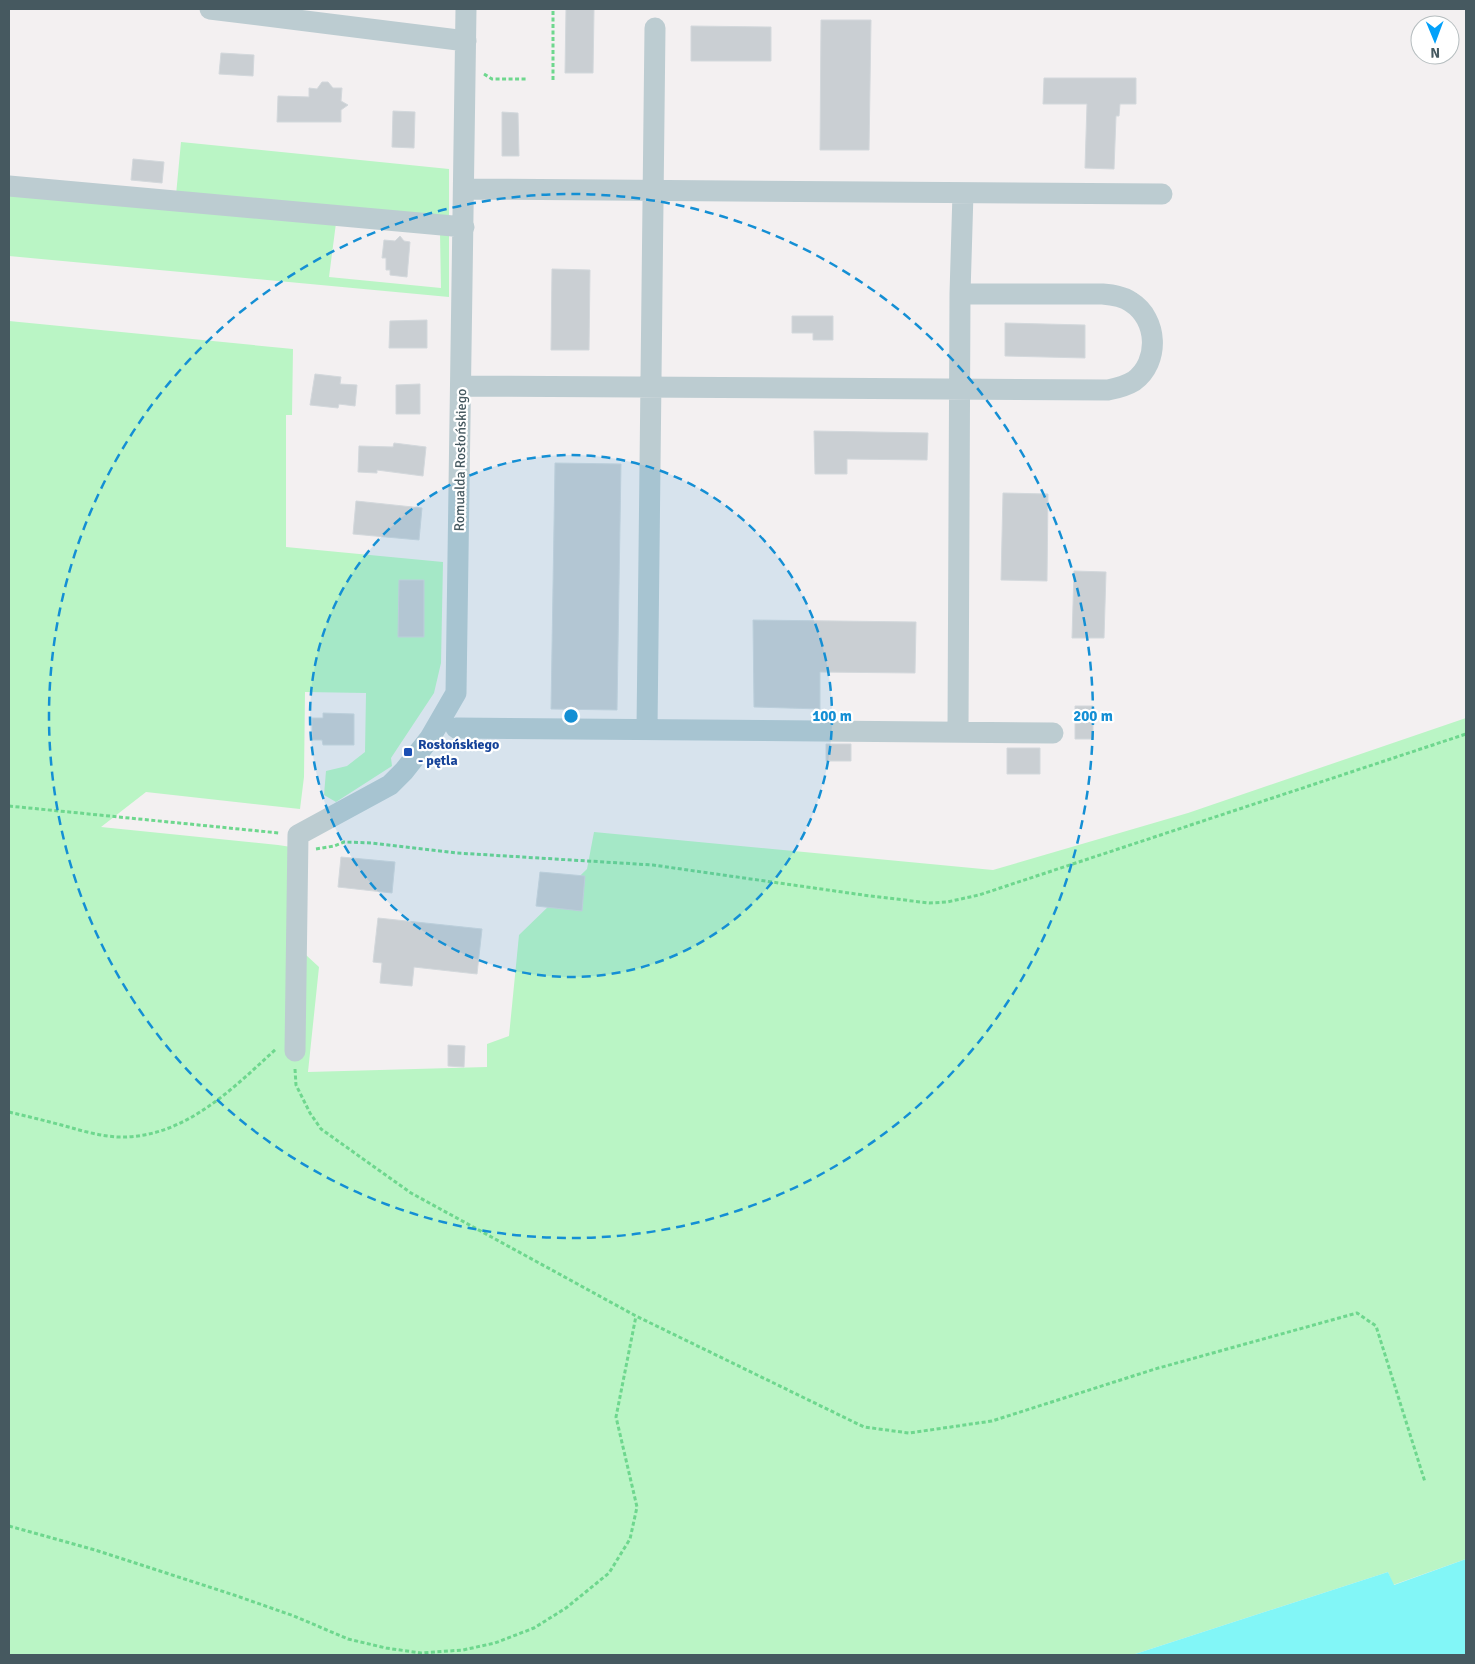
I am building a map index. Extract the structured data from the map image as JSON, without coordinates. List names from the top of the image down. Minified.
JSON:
{"streets":{"street":["Romualda Rosłońskiego"]},"places":{"transit":["Rosłońskiego - pętla"]},"north":"bottom","rings":["100 m","200 m"]}
